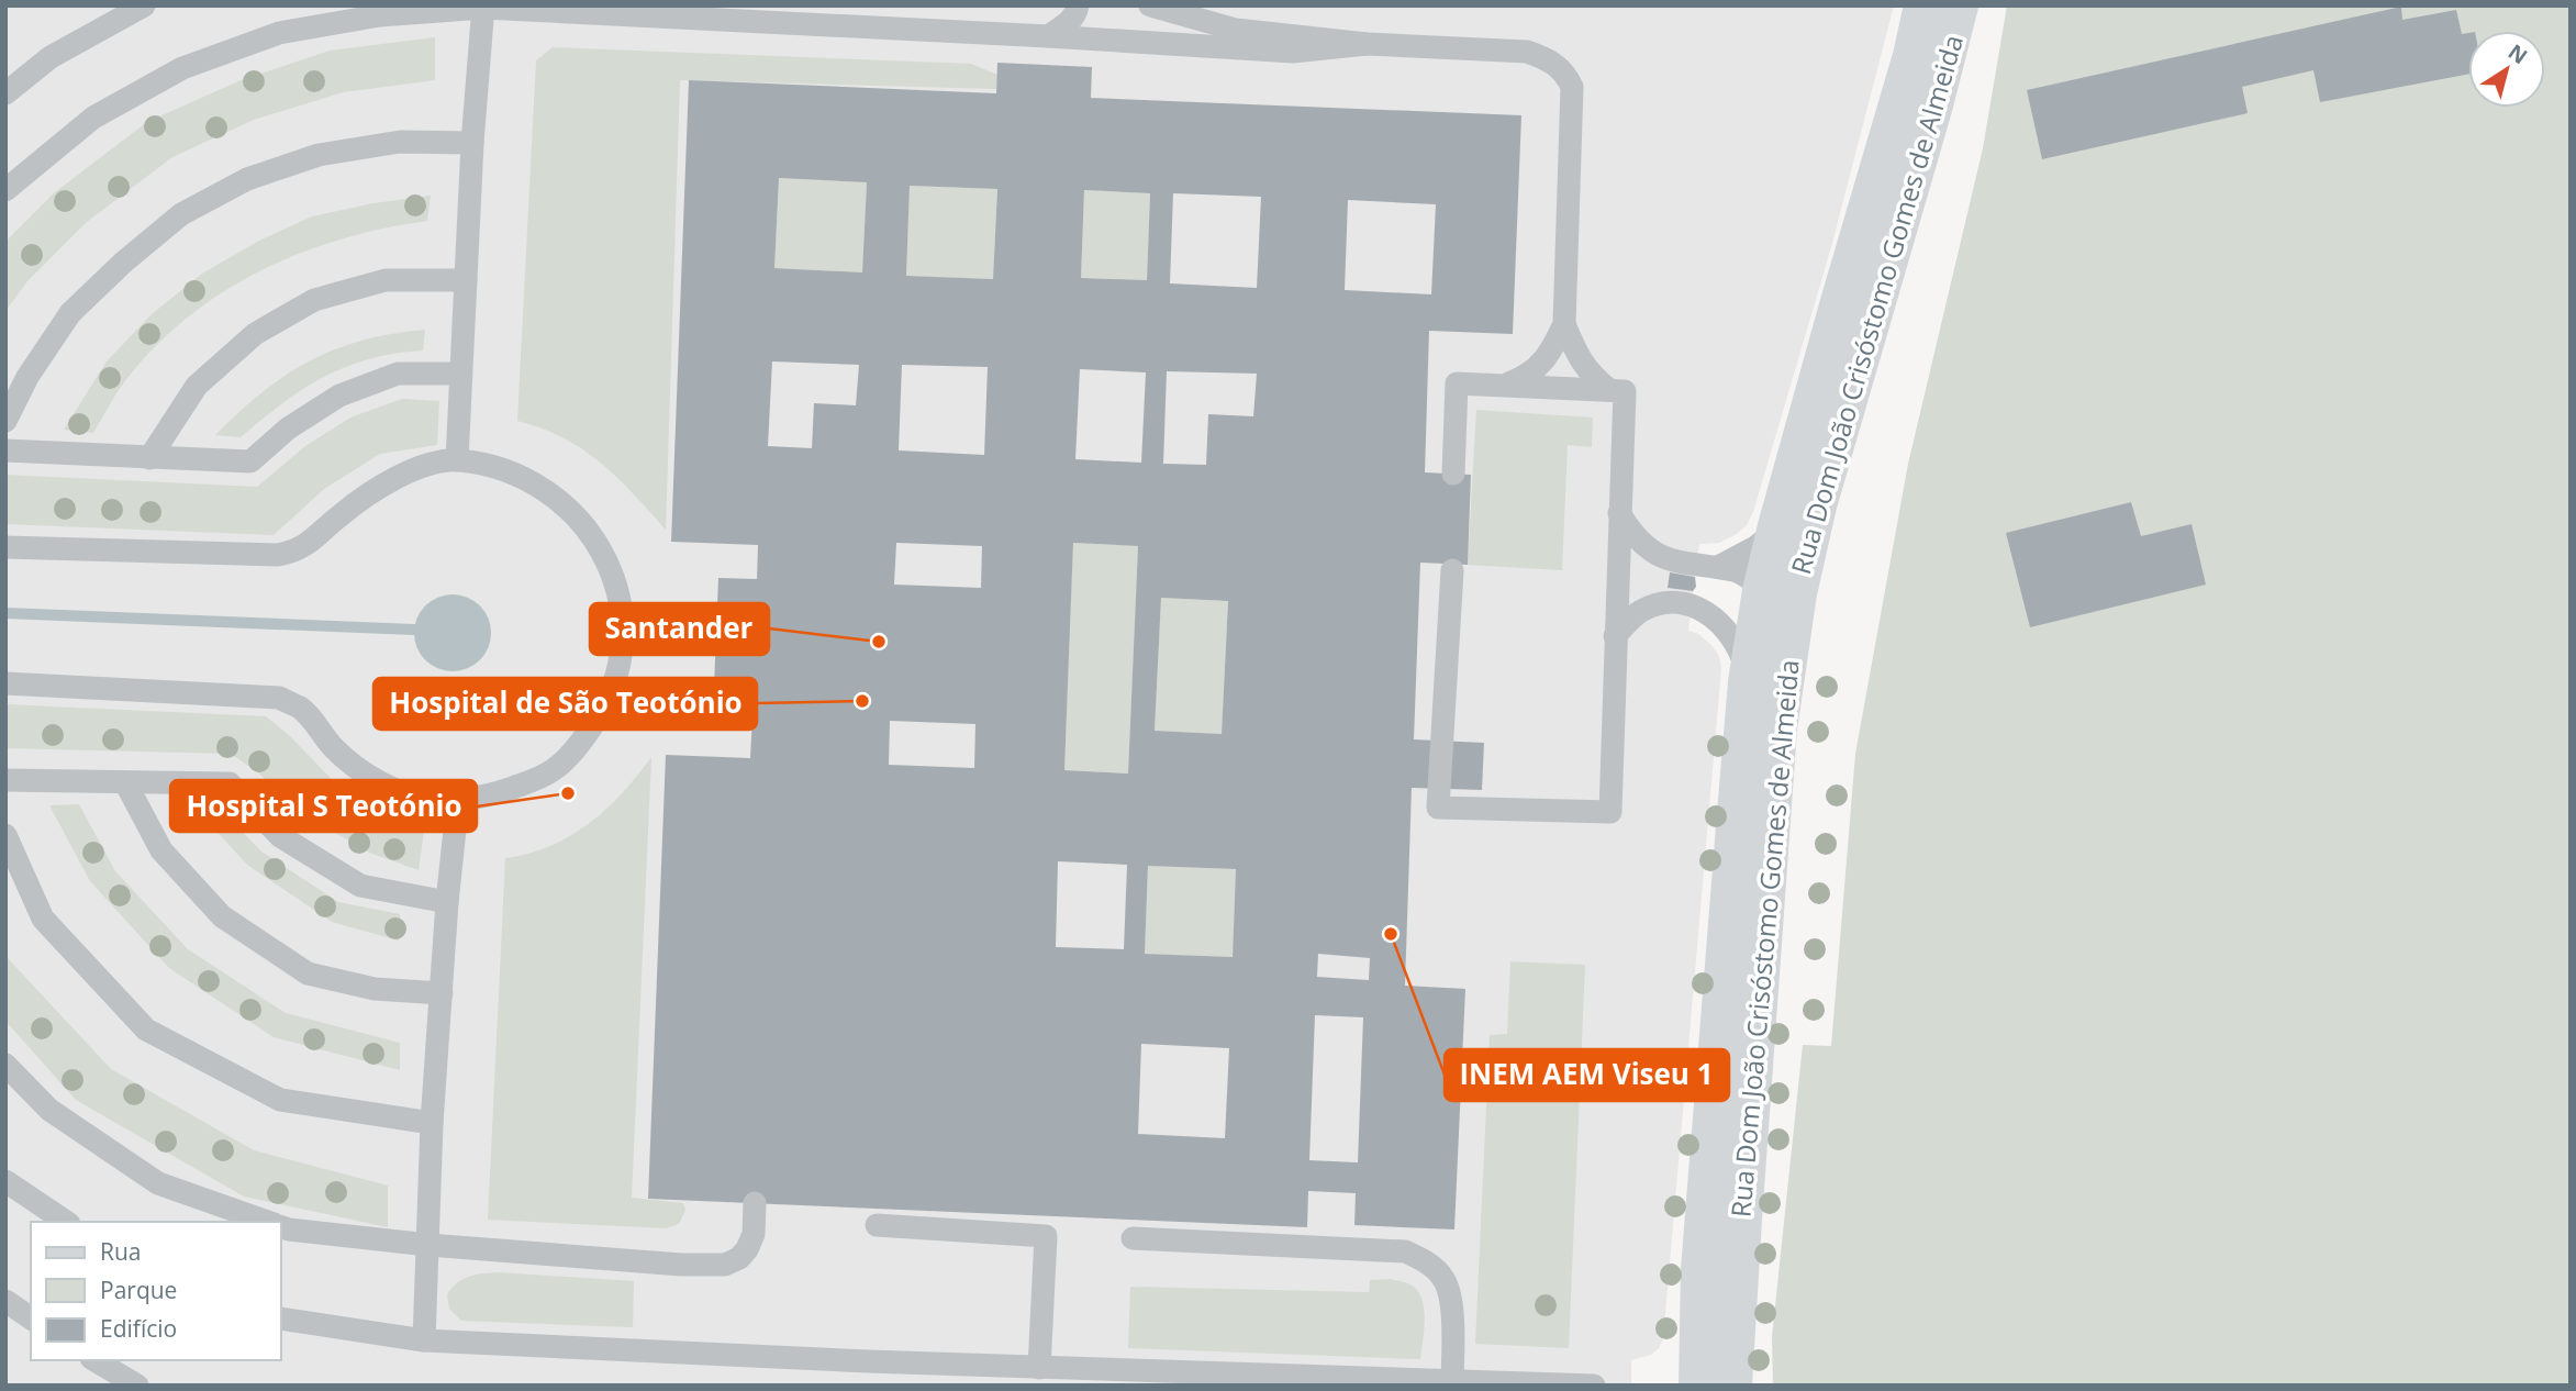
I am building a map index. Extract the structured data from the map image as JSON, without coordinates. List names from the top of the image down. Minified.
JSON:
{"streets":{"street":["Rua Dom João Crisóstomo Gomes de Almeida"]},"places":["Santander","Hospital de São Teotónio","Hospital S Teotónio","INEM AEM Viseu 1"],"legend":["Rua","Parque","Edifício"],"north":"top right"}
